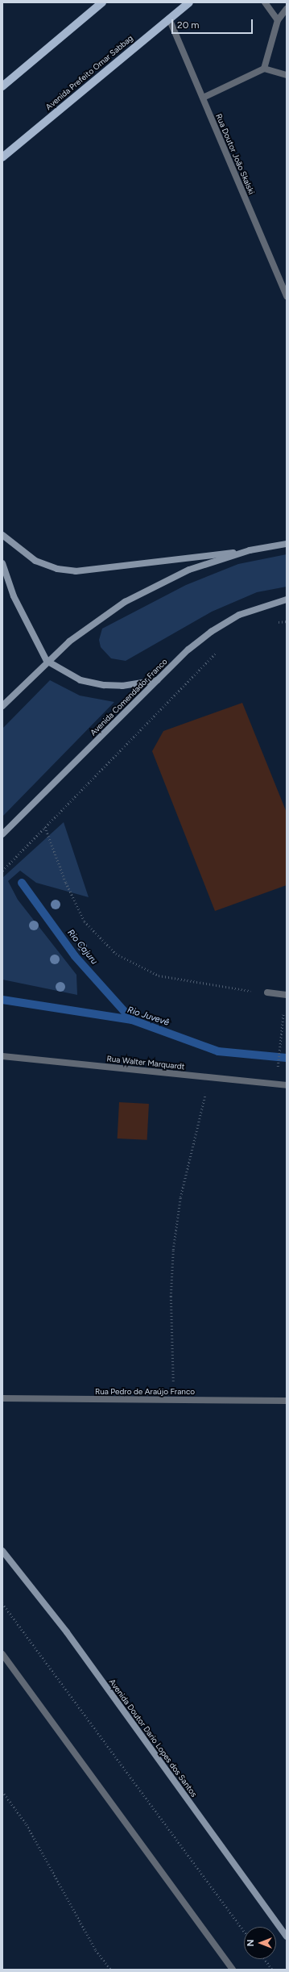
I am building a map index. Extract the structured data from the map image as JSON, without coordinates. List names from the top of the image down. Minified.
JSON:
{"streets":{"main road":["Avenida Prefeito Omar Sabbag","Avenida Comendador Franco","Avenida Doutor Dario Lopes dos Santos"],"street":["Rua Doutor João Skalski","Rua Walter Marquardt","Rua Pedro de Araújo Franco"]},"crossings":[["Avenida Prefeito Omar Sabbag","Rua Doutor João Skalski"]],"water":["Rio Cajuru","Rio Juvevê"],"scale_bar":"20 m","north":"left"}
